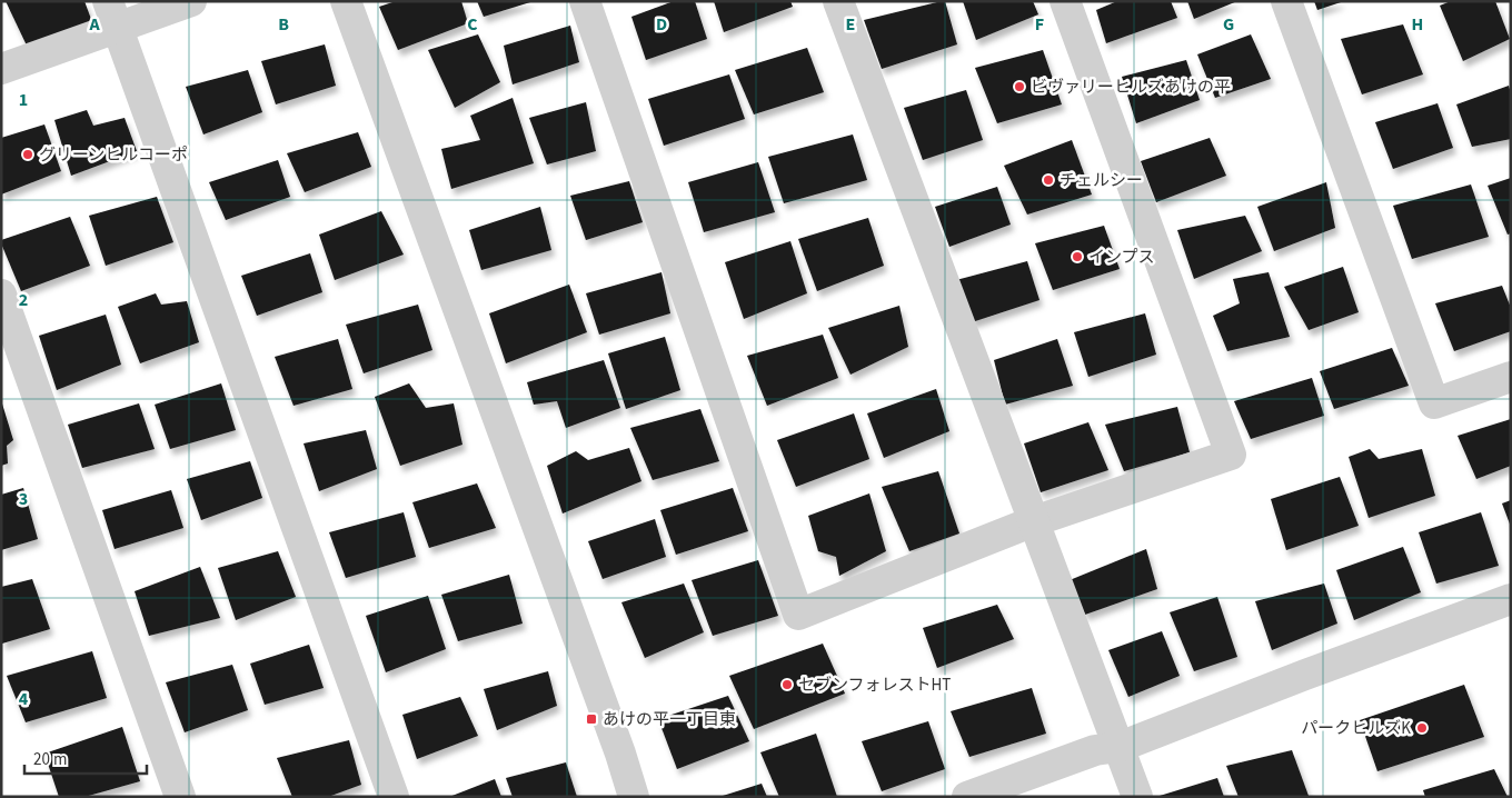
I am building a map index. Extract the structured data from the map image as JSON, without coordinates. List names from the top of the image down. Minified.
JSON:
{"places":{"other":["ビヴァリーヒルズあけの平","グリーンヒルコーポ","チェルシー","インプス","セブンフォレストHT","パークヒルズK"],"transit":["あけの平一丁目東"]},"scale_bar":"20 m","grid":{"columns":["A","B","C","D","E","F","G","H"],"rows":["1","2","3","4"]}}
